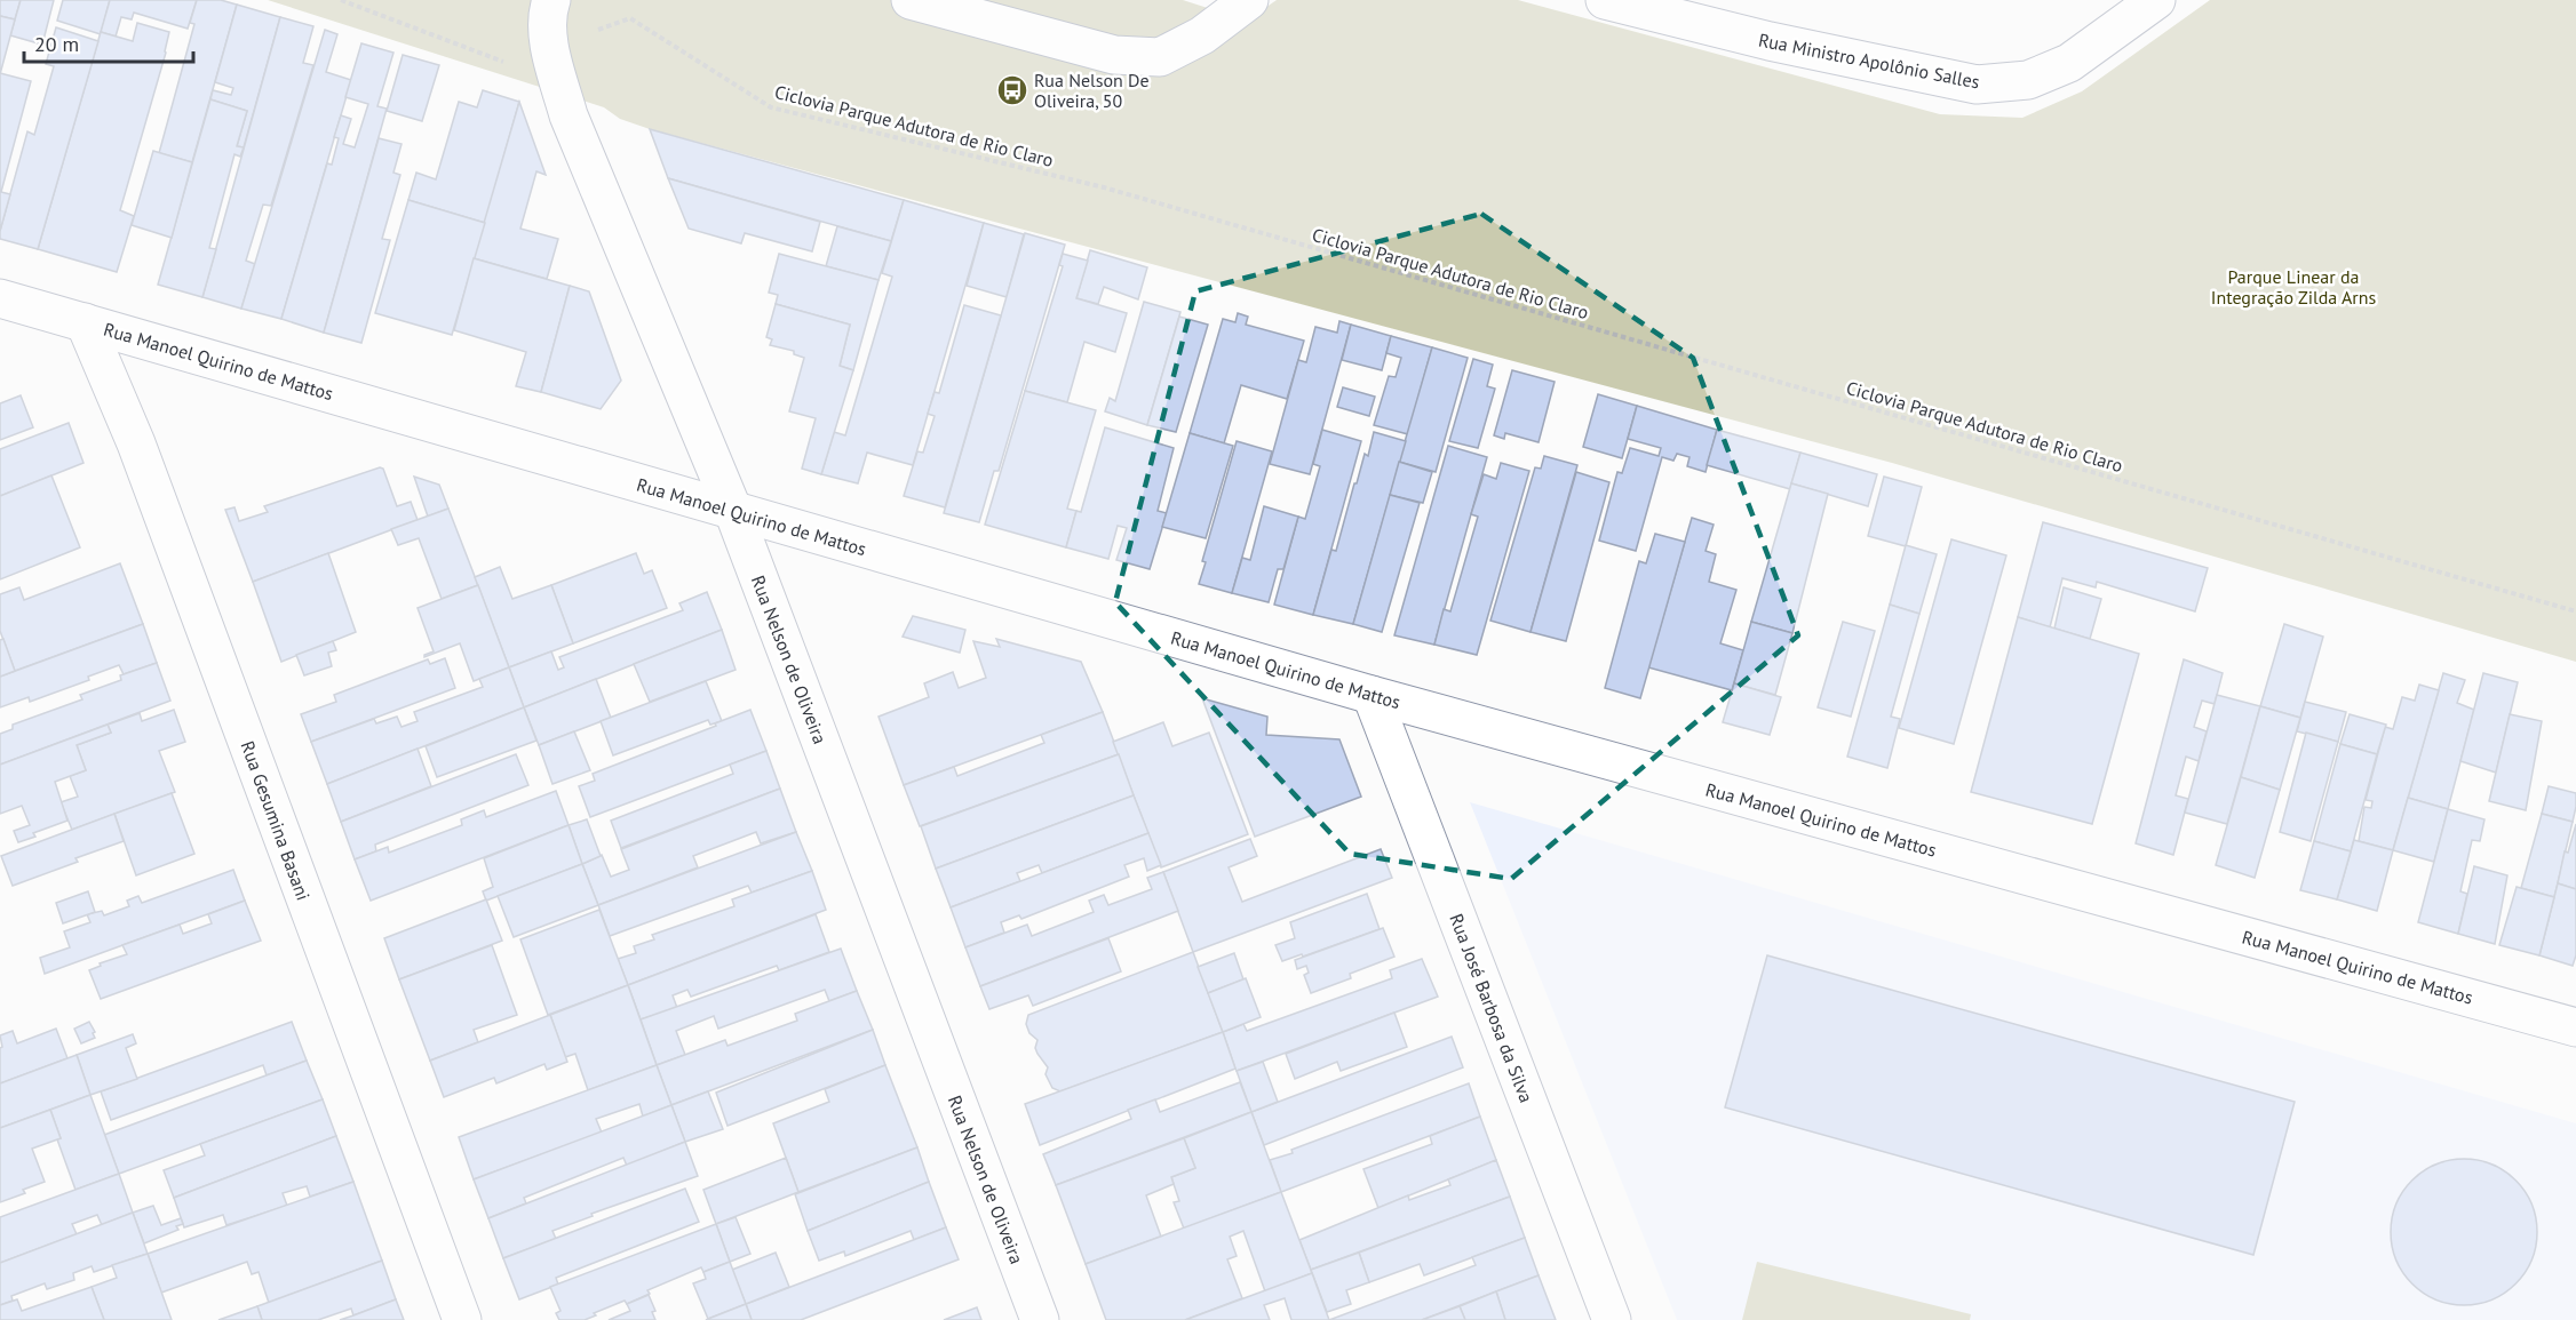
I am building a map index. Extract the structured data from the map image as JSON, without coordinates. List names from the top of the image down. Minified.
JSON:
{"streets":{"street":["Rua Ministro Apolônio Salles","Rua Manoel Quirino de Mattos","Rua Nelson de Oliveira","Rua Gesumina Basani","Rua José Barbosa da Silva"],"path":["Ciclovia Parque Adutora de Rio Claro"]},"crossings":[["Ciclovia Parque Adutora de Rio Claro","Rua Nelson de Oliveira"],["Rua Manoel Quirino de Mattos","Rua Nelson de Oliveira"],["Rua Manoel Quirino de Mattos","Rua Gesumina Basani"],["Rua Manoel Quirino de Mattos","Rua José Barbosa da Silva"]],"parks":["Parque Linear da Integração Zilda Arns"],"places":{"bus stop":["Rua Nelson De Oliveira, 50"]},"scale_bar":"20 m"}
